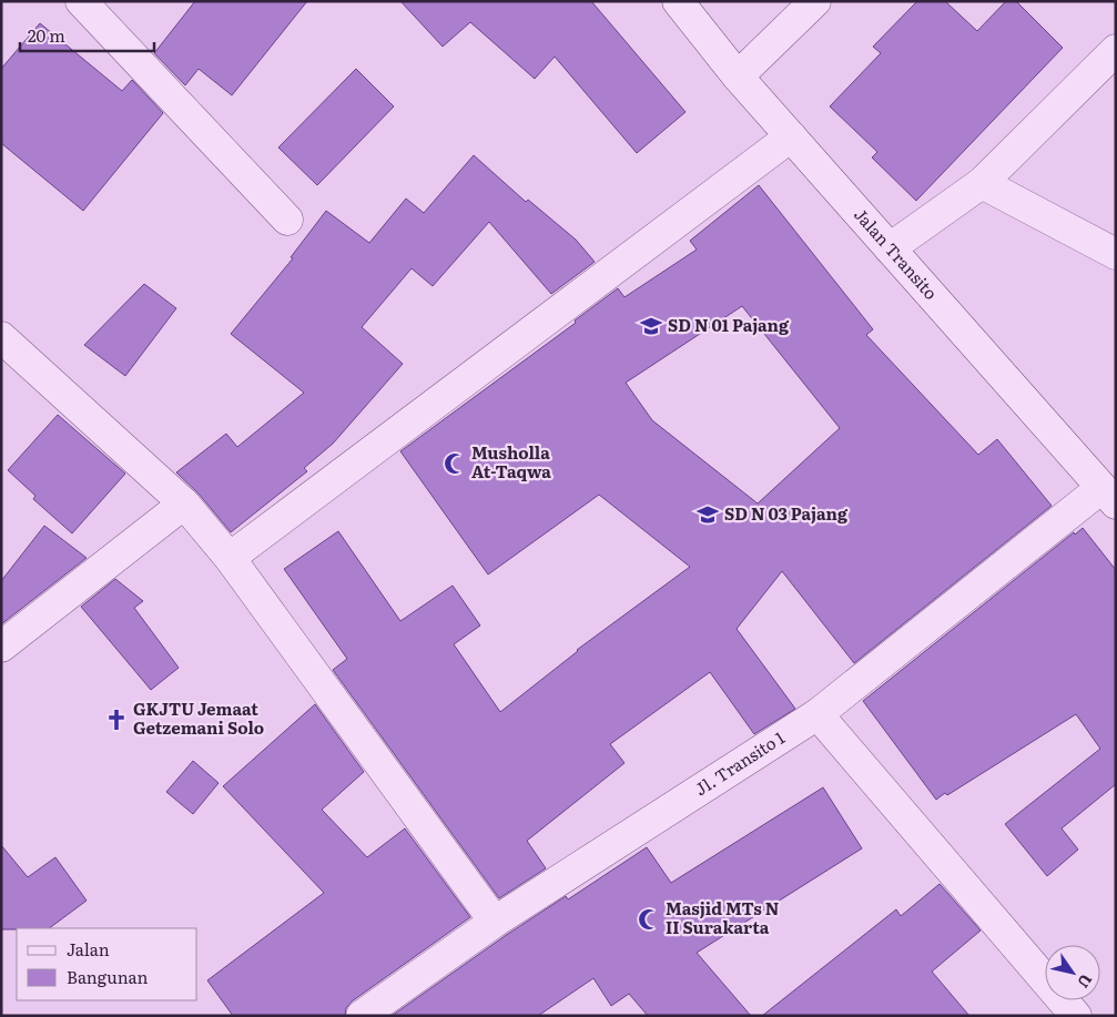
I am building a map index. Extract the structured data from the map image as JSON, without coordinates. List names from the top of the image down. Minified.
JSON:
{"streets":{"street":["Jalan Transito","Jl. Transito 1"]},"crossings":[["Jalan Transito","Jl. Transito 1"]],"places":{"school or university":["SD N 01 Pajang","SD N 03 Pajang"],"mosque":["Musholla At-Taqwa","Masjid MTs N II Surakarta"],"church":["GKJTU Jemaat Getzemani Solo"]},"legend":["Jalan","Bangunan"],"scale_bar":"20 m","north":"bottom right"}
